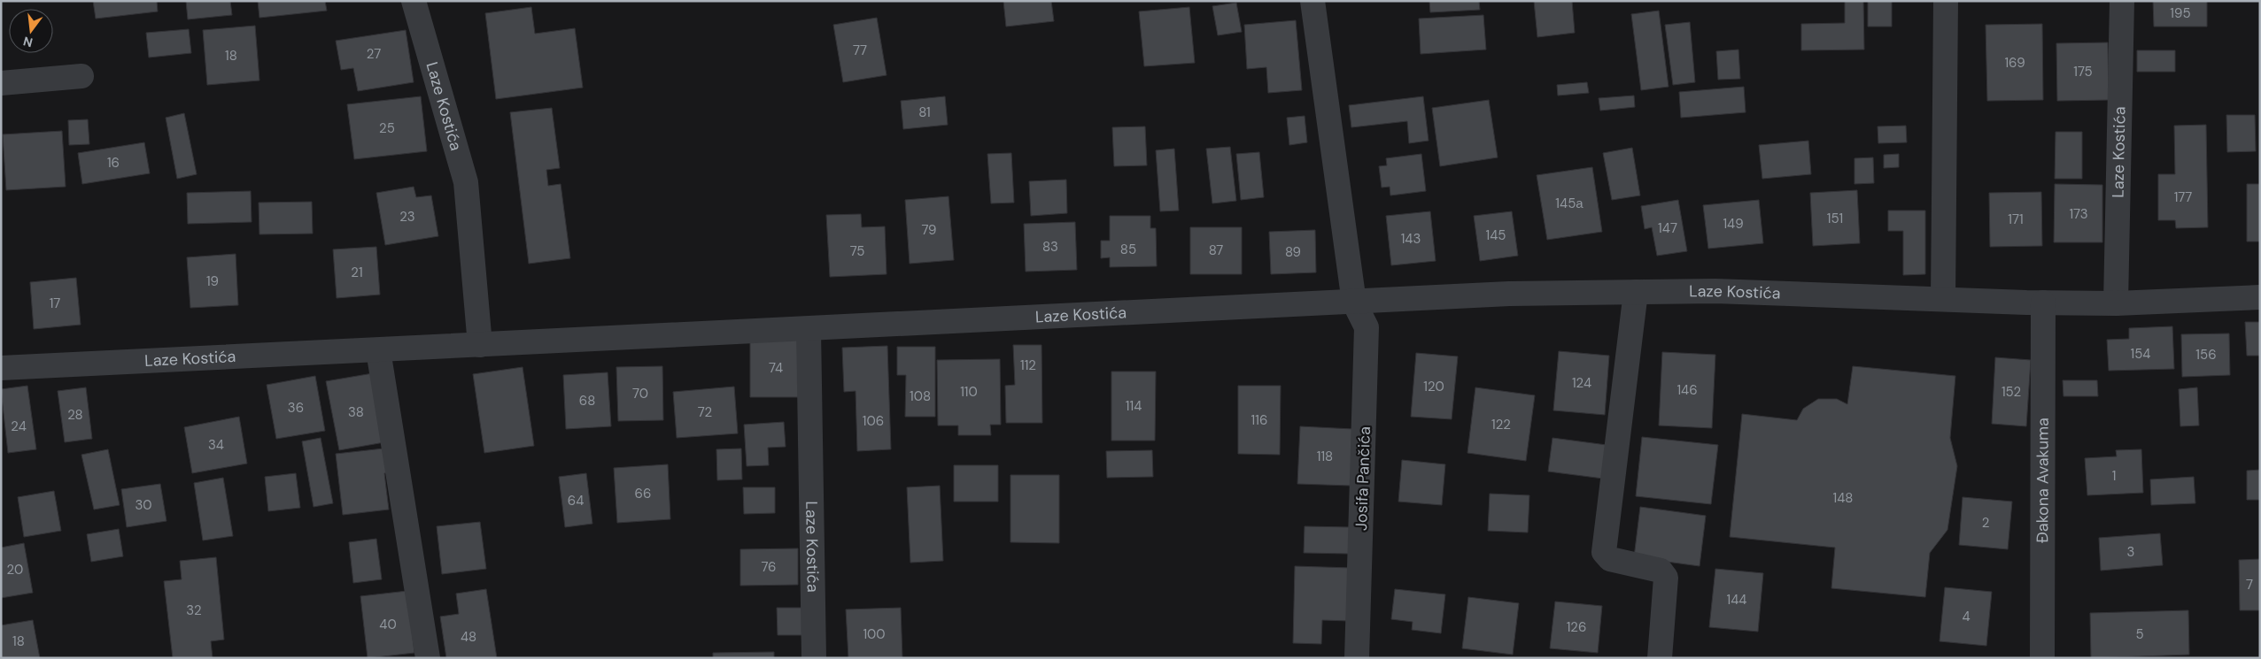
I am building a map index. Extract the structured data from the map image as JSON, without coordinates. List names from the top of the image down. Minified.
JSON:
{"streets":{"street":["Laze Kostića","Josifa Pančića","Đakona Avakuma"]},"crossings":[["Laze Kostića","Josifa Pančića"],["Laze Kostića","Đakona Avakuma"]],"house_numbers":["195","77","27","18","169","175","81","25","16","177","145а","173","23","151","171","149","147","79","145","143","83","85","87","75","89","21","19","17","154","156","112","74","124","120","146","110","152","70","108","68","114","36","38","72","28","116","106","122","24","34","118","1","66","148","64","30","2","3","76","20","7","144","32","4","40","126","100","5","48","18"],"north":"bottom"}
